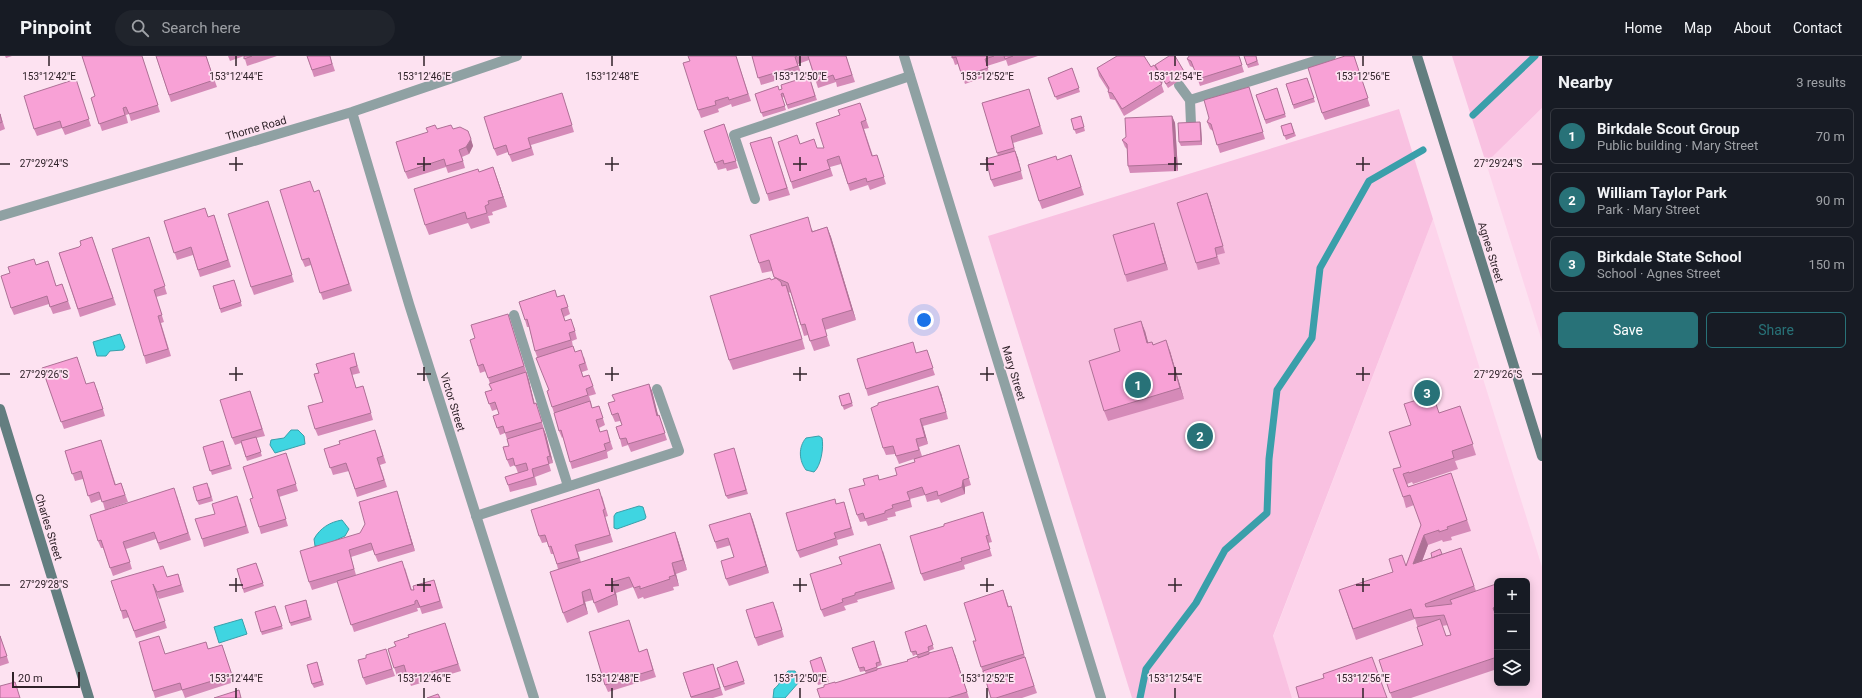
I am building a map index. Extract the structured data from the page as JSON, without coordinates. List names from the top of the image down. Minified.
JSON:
{"streets":{"street":["Thorne Road","Agnes Street","Mary Street","Victor Street","Charles Street"]},"crossings":[["Thorne Road","Victor Street"]],"scale_bar":"20 m","page":{"header":"Pinpoint","search":"Search here","nav":["Home","Map","About","Contact"],"heading":["Nearby","3 results"],"list":[{"mark":"1","name":"Birkdale Scout Group","note":"Public building · Mary Street","value":"70 m"},{"mark":"2","name":"William Taylor Park","note":"Park · Mary Street","value":"90 m"},{"mark":"3","name":"Birkdale State School","note":"School · Agnes Street","value":"150 m"}],"buttons":["Save","Share"],"pins":["1","3","2"],"map_buttons":["+","−"],"scale":"20 m"},"coordinates":["153°12'42\"E","153°12'44\"E","153°12'46\"E","153°12'48\"E","153°12'50\"E","153°12'52\"E","153°12'54\"E","153°12'56\"E","27°29'24\"S","27°29'26\"S","27°29'28\"S"]}
